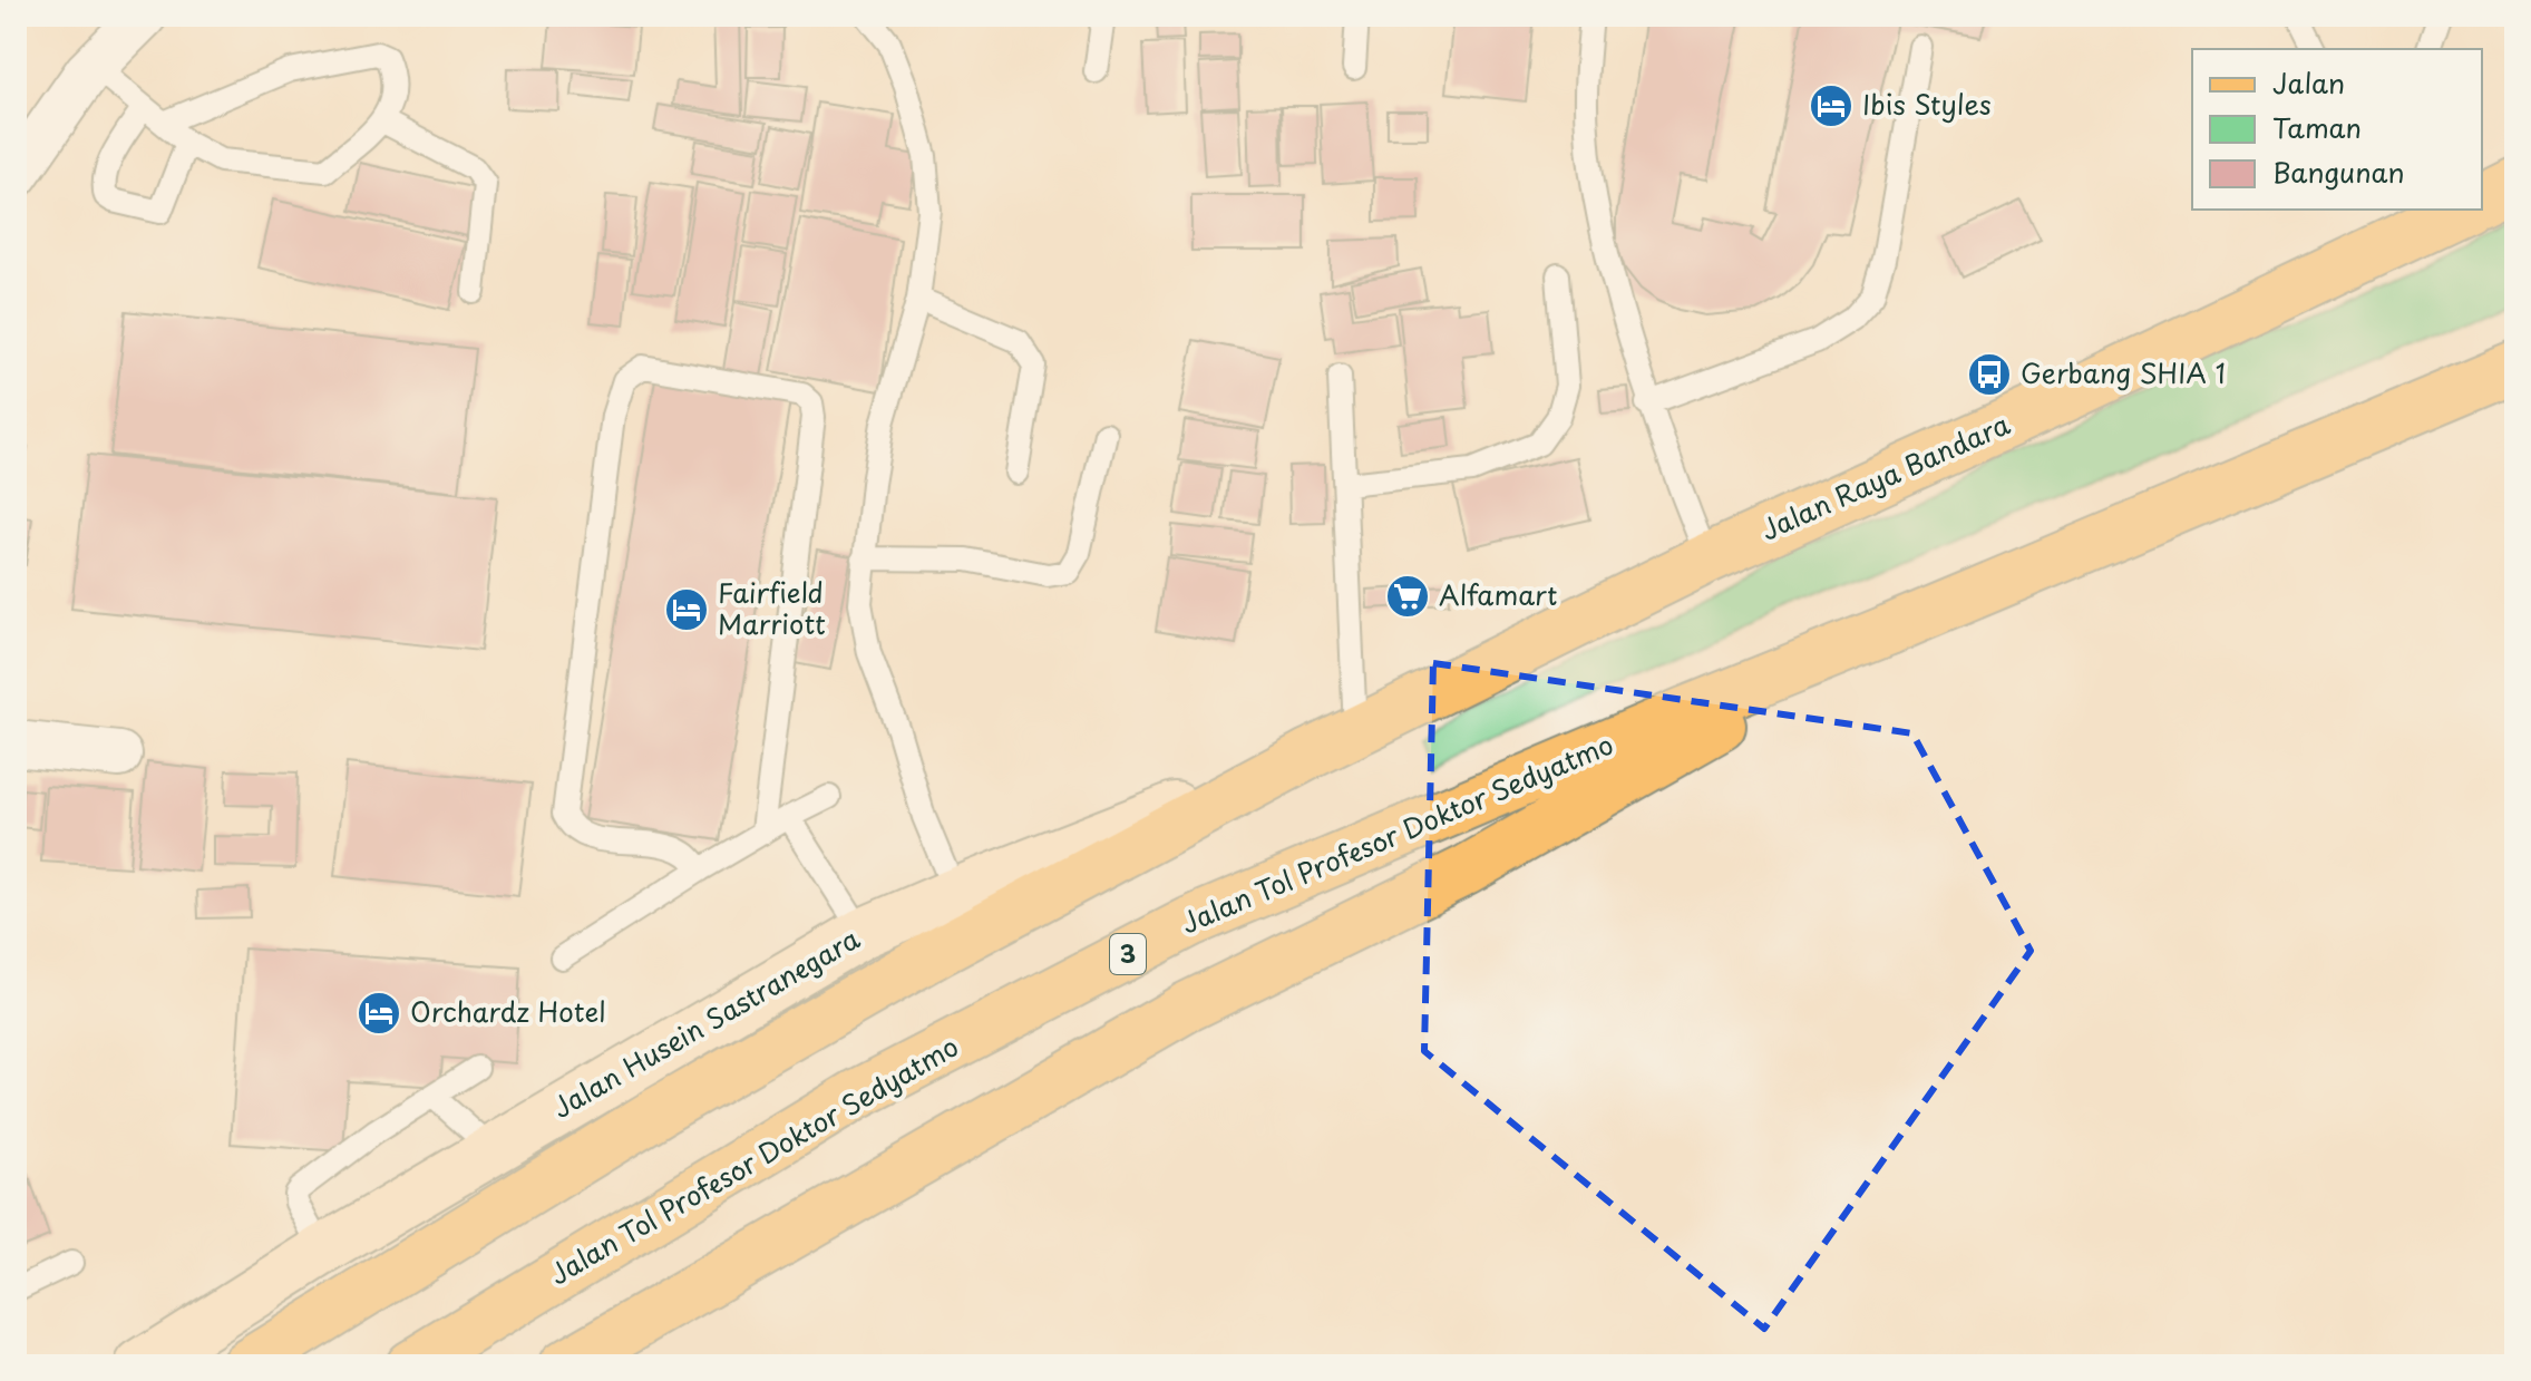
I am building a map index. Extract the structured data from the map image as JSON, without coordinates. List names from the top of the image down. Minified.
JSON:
{"streets":{"main road":["Jalan Raya Bandara","Jalan Tol Profesor Doktor Sedyatmo","3","Jalan Husein Sastranegara"]},"crossings":[["Jalan Raya Bandara","Jalan Husein Sastranegara"]],"places":{"hotel":["Ibis Styles","Fairfield Marriott","Orchardz Hotel"],"bus stop":["Gerbang SHIA 1"],"supermarket":["Alfamart"]},"legend":["Jalan","Taman","Bangunan"]}
